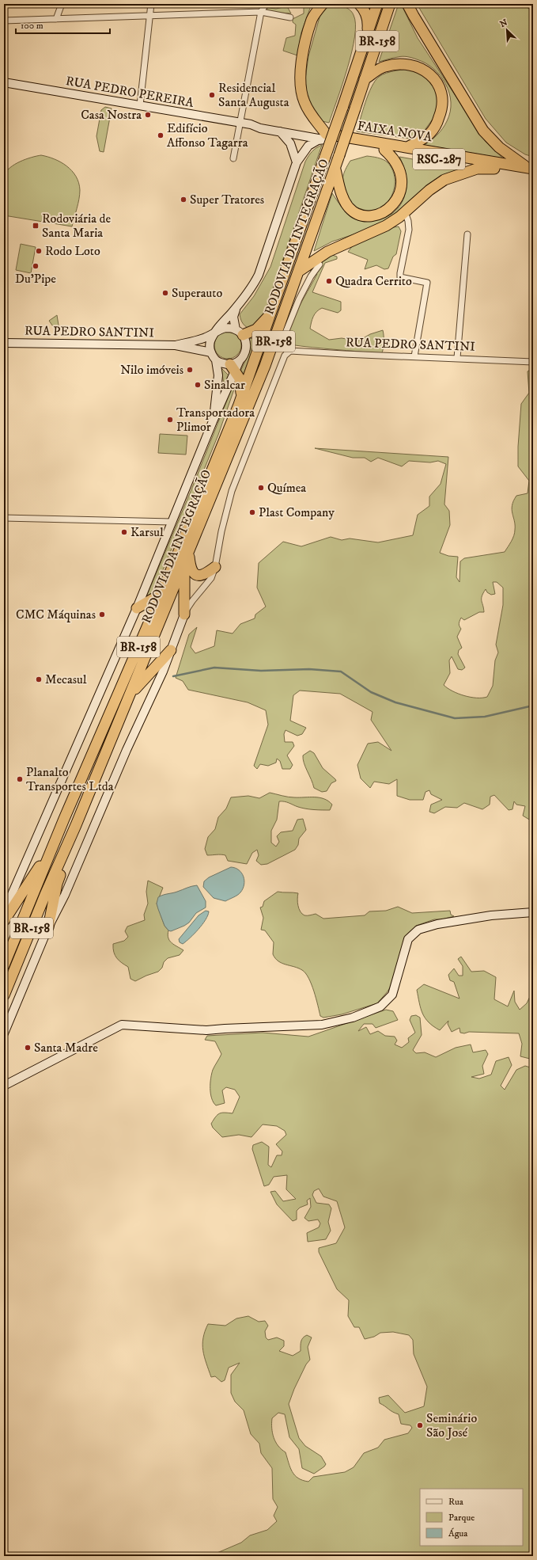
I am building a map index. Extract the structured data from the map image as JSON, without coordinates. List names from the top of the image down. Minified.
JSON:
{"streets":{"highway":["BR-158","FAIXA NOVA","RSC-287","RODOVIA DA INTEGRAÇÃO"],"main road":["RUA PEDRO PEREIRA","RUA PEDRO SANTINI"]},"crossings":[["BR-158","RODOVIA DA INTEGRAÇÃO"],["BR-158","RUA PEDRO SANTINI"],["RUA PEDRO PEREIRA","FAIXA NOVA"]],"places":{"other":["Residencial Santa Augusta","Casa Nostra","Edifício Affonso Tagarra","Super Tratores","Rodo Loto","Du'Pipe","Quadra Cerrito","Superauto","Nilo imóveis","Sinalcar","Transportadora Plimor","Químea","Plast Company","Karsul","CMC Máquinas","Mecasul","Planalto Transportes Ltda","Santa Madre","Seminário São José"],"transit":["Rodoviária de Santa Maria"]},"legend":["Rua","Parque","Água"],"scale_bar":"100 m","north":"top left"}
